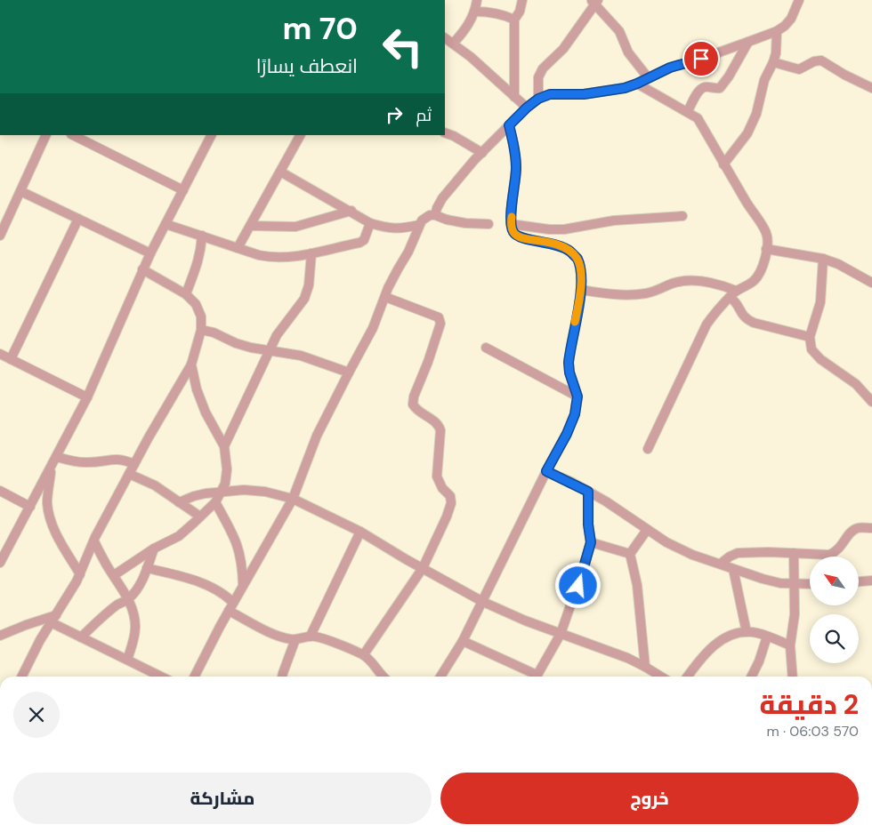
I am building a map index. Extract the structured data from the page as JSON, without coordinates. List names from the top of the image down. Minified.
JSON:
{"north":"top left","page":{"turn":["70 m","انعطف يسارًا"],"then":"ثم","heading":["2 دقيقة","570 m · 06:03"],"buttons":["خروج","مشاركة"]}}
